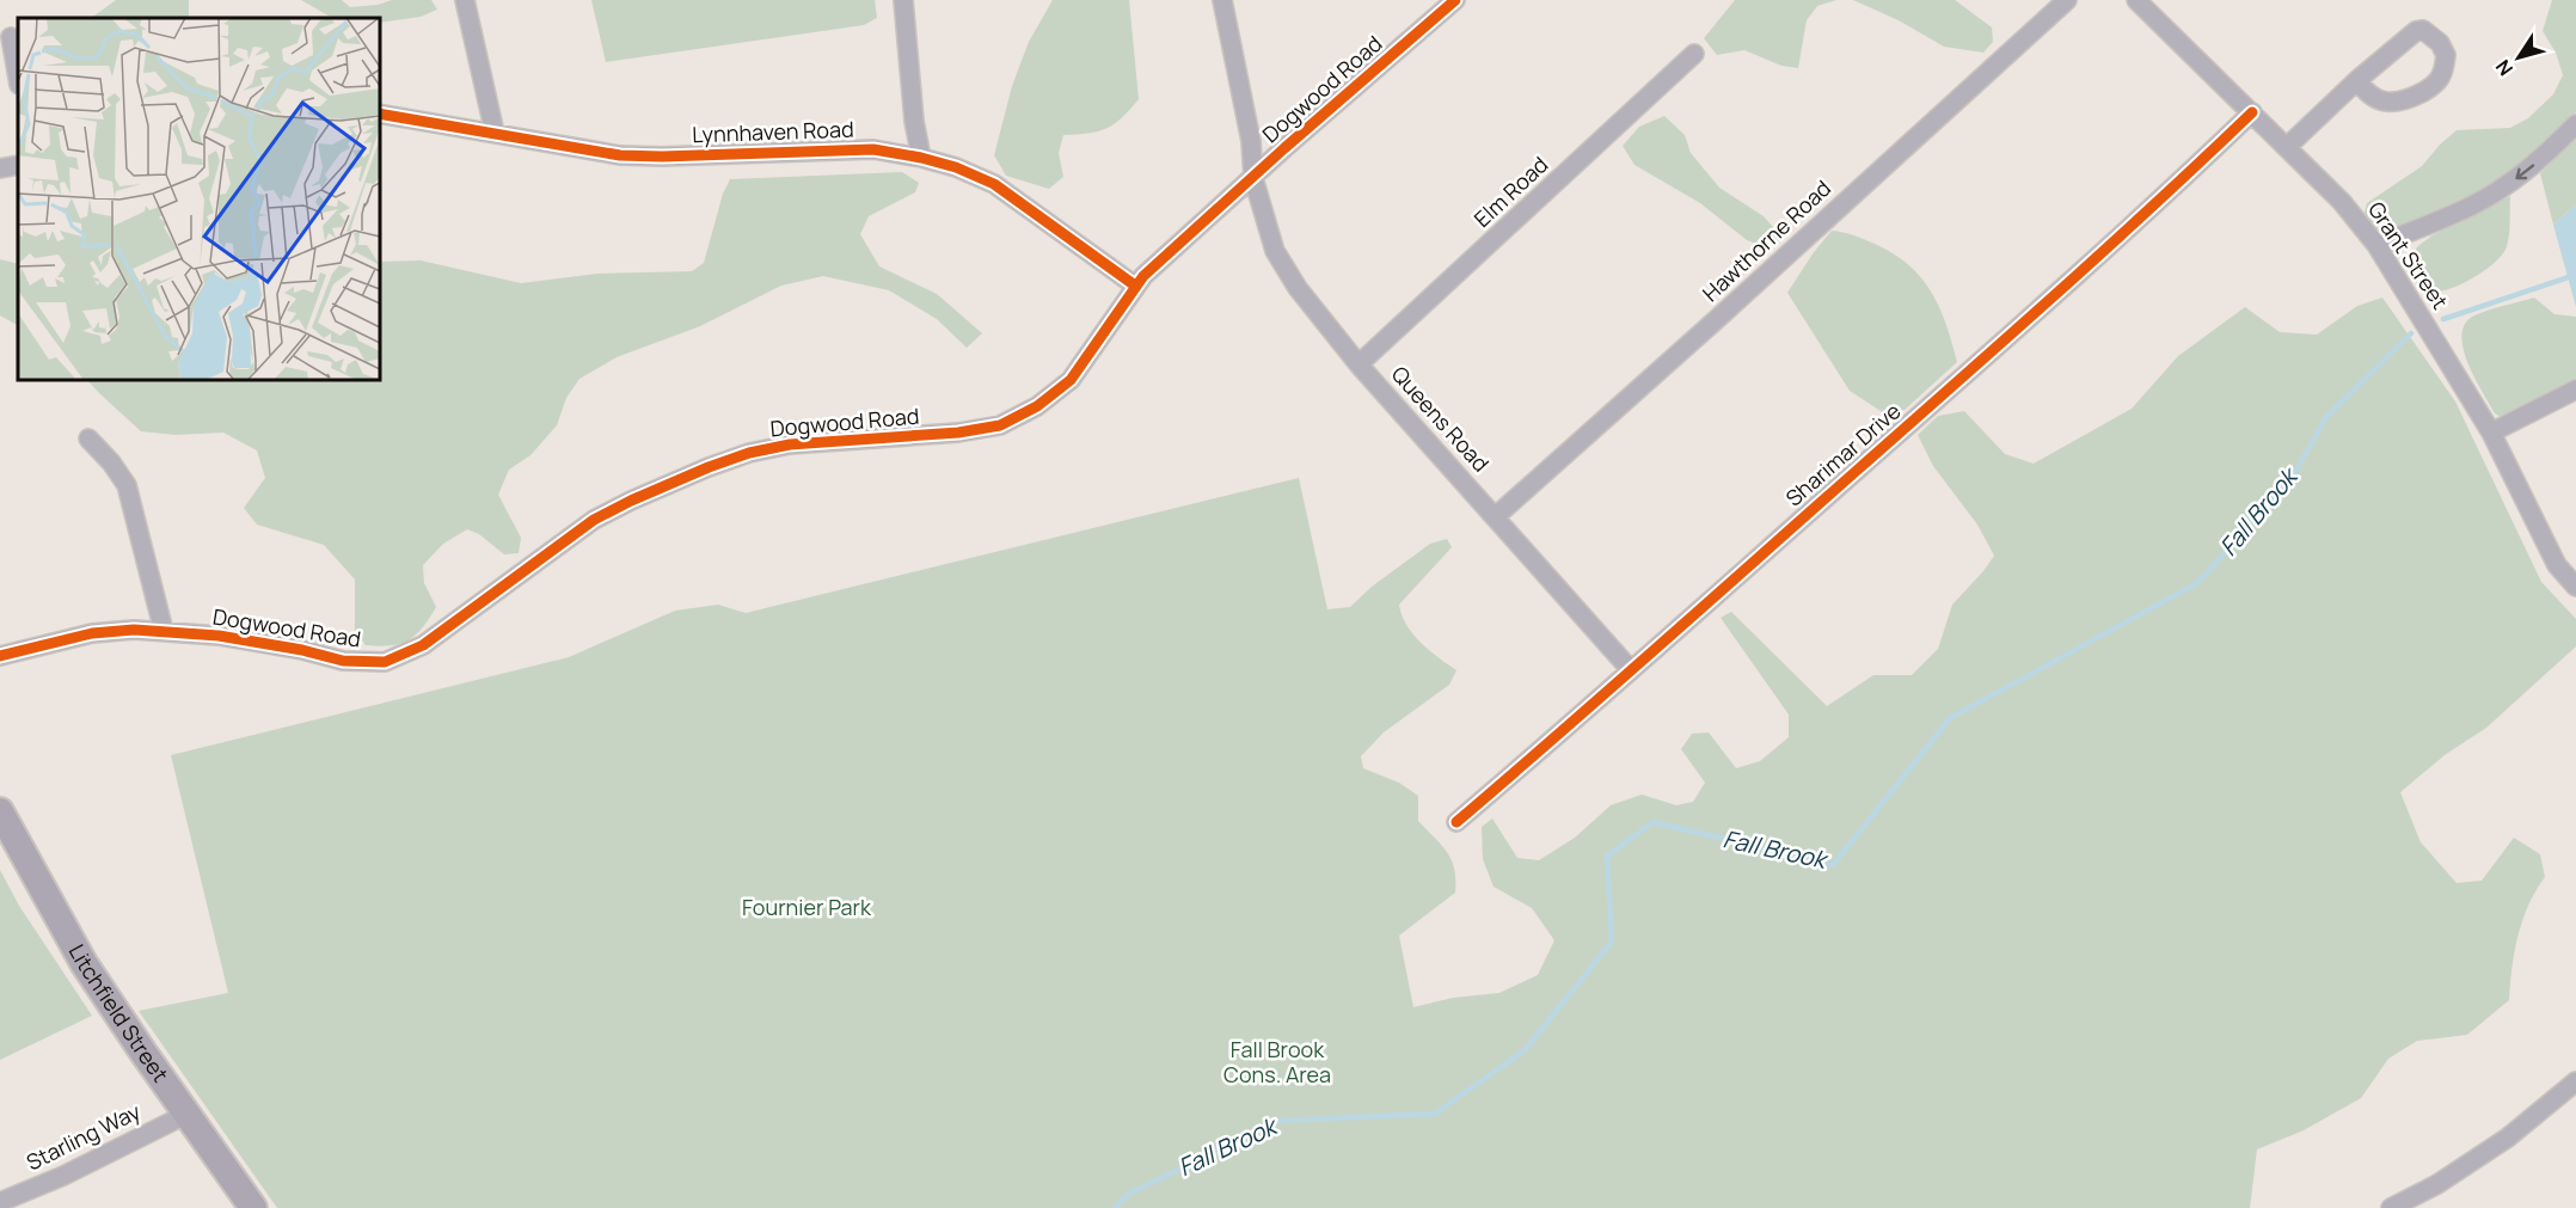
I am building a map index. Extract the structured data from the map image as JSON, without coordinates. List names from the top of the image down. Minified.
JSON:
{"streets":{"main road":["Litchfield Street"],"street":["Dogwood Road","Lynnhaven Road","Elm Road","Hawthorne Road","Grant Street","Queens Road","Sharimar Drive","Starling Way"]},"crossings":[["Dogwood Road","Lynnhaven Road"],["Dogwood Road","Queens Road"],["Elm Road","Queens Road"],["Hawthorne Road","Queens Road"],["Grant Street","Sharimar Drive"],["Queens Road","Sharimar Drive"],["Litchfield Street","Starling Way"]],"water":["Fall Brook"],"parks":["Fournier Park","Fall Brook Cons. Area"],"north":"bottom left"}
